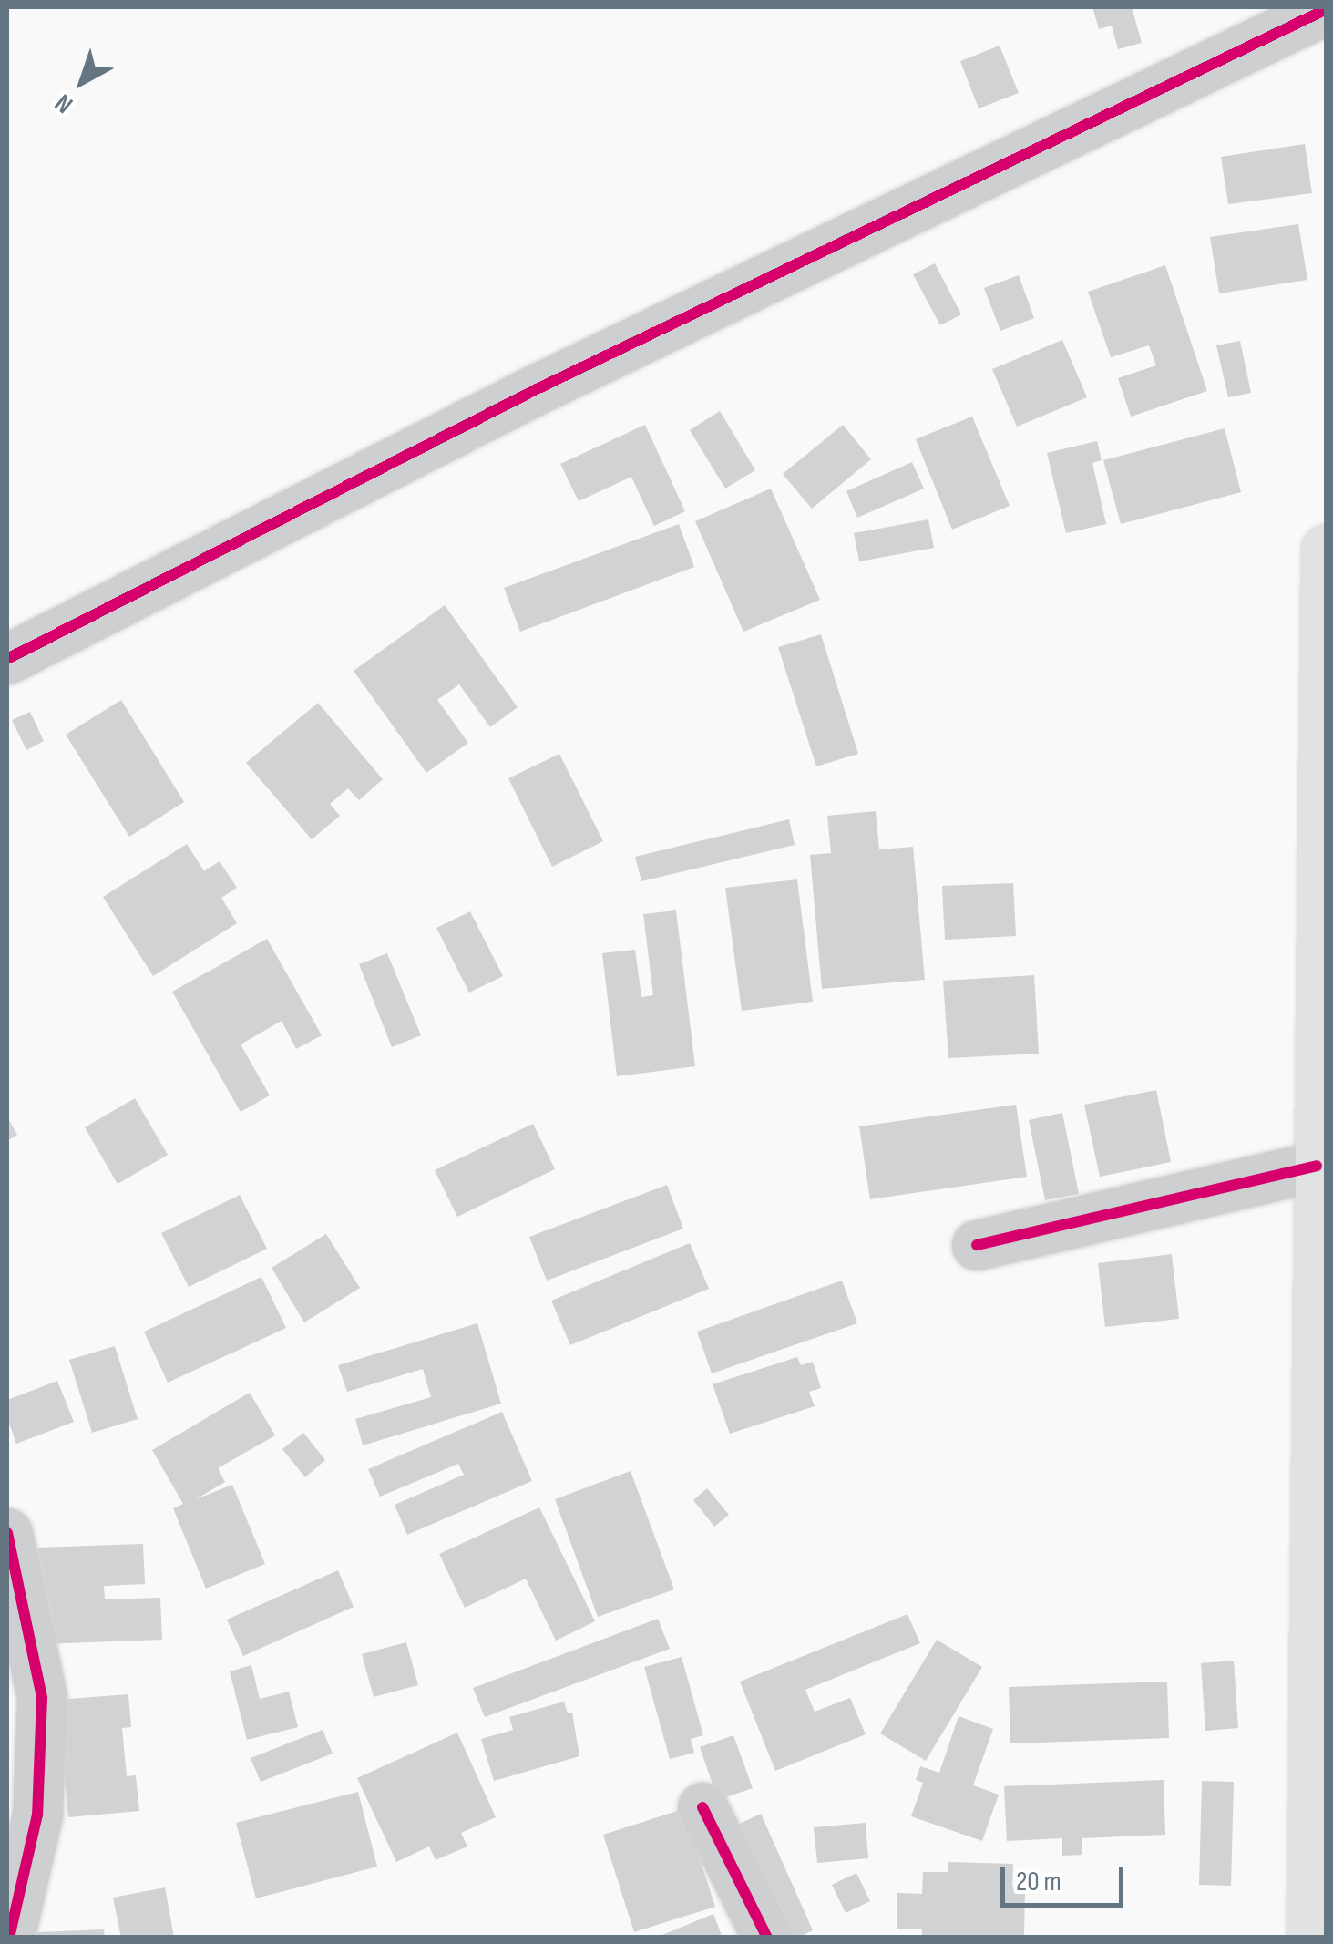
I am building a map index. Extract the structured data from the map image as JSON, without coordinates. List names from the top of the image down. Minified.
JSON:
{"scale_bar":"20 m","north":"bottom left"}
